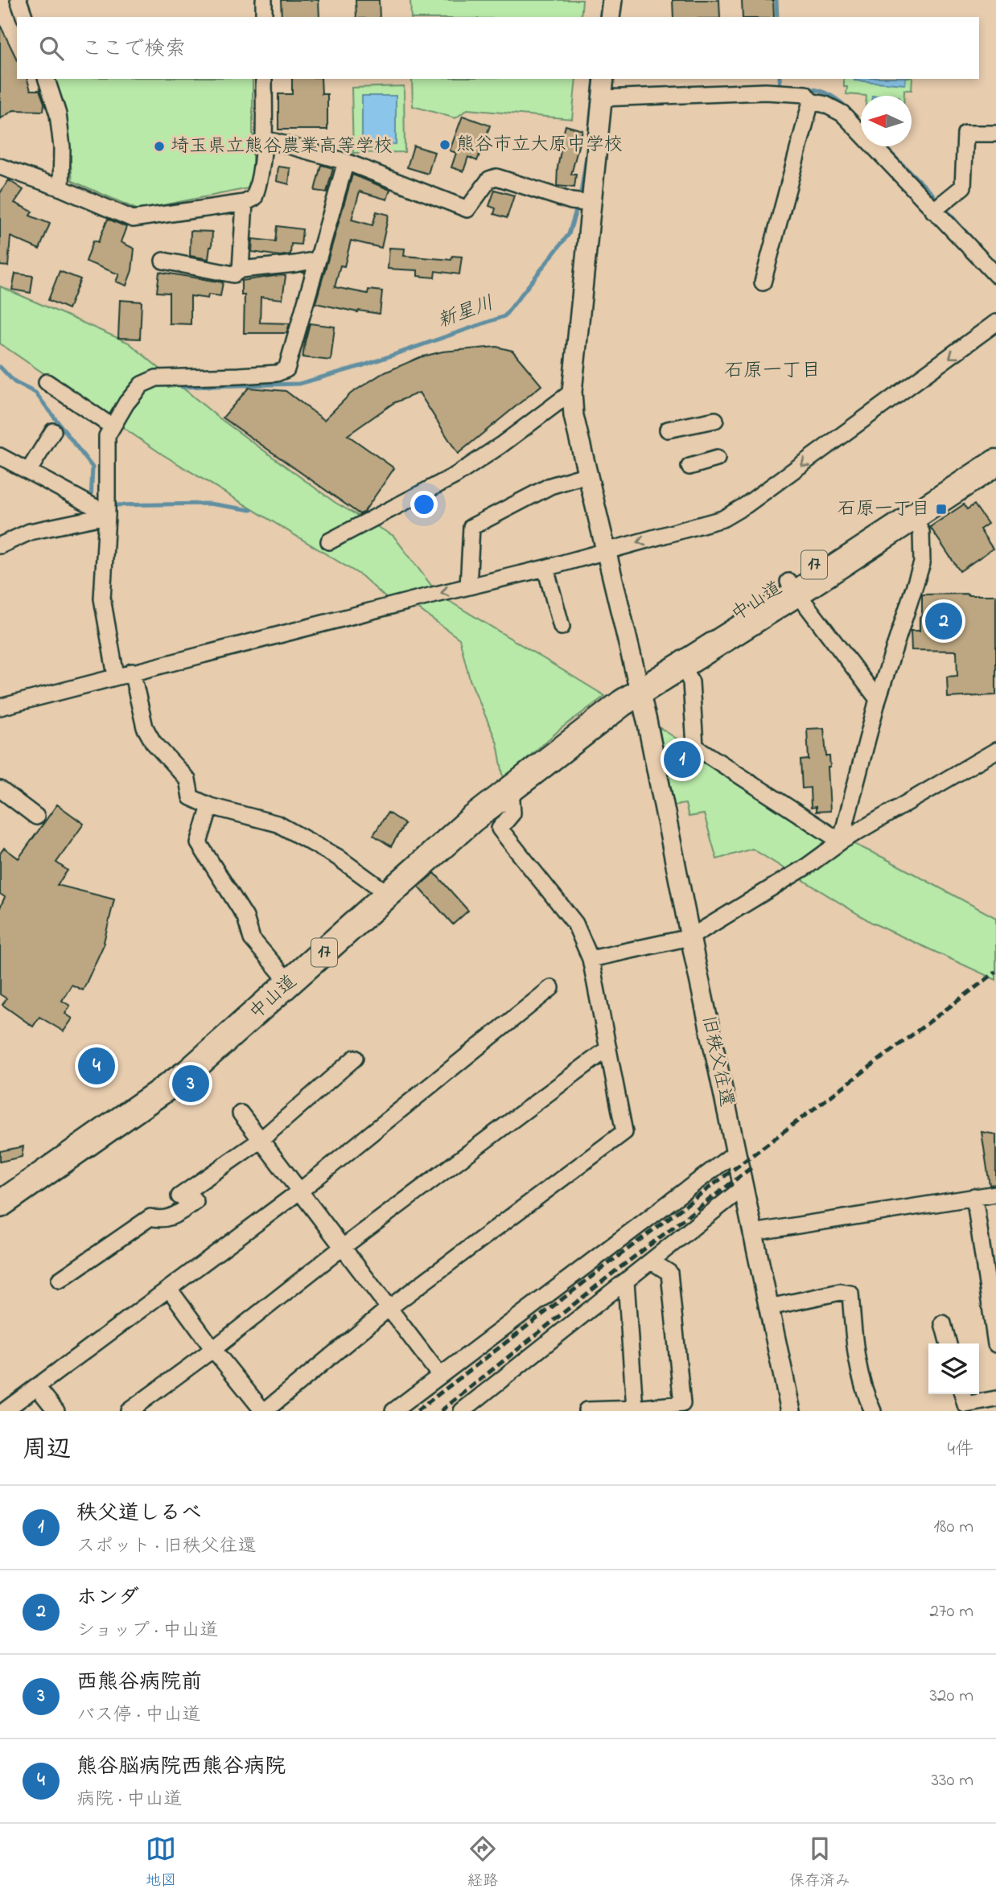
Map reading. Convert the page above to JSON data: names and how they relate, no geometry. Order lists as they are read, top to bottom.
{
  "streets": {
    "highway": ["17", "中山道"],
    "street": ["旧秩父往還"]
  },
  "crossings": [
    ["中山道", "旧秩父往還"]
  ],
  "districts": ["石原一丁目"],
  "water": ["新星川"],
  "places": {
    "other": ["熊谷市立大原中学校", "埼玉県立熊谷農業高等学校"],
    "transit": ["石原一丁目"]
  },
  "north": "left",
  "page": {
    "search": "ここで検索",
    "pins": [
      "2",
      "1",
      "4",
      "3"
    ],
    "heading": ["周辺", "4件"],
    "list": [
      {
        "mark": "1",
        "name": "秩父道しるべ",
        "note": "スポット · 旧秩父往還",
        "value": "180 m"
      },
      {
        "mark": "2",
        "name": "ホンダ",
        "note": "ショップ · 中山道",
        "value": "270 m"
      },
      {
        "mark": "3",
        "name": "西熊谷病院前",
        "note": "バス停 · 中山道",
        "value": "320 m"
      },
      {
        "mark": "4",
        "name": "熊谷脳病院西熊谷病院",
        "note": "病院 · 中山道",
        "value": "330 m"
      }
    ],
    "nav": ["地図", "経路", "保存済み"]
  }
}
